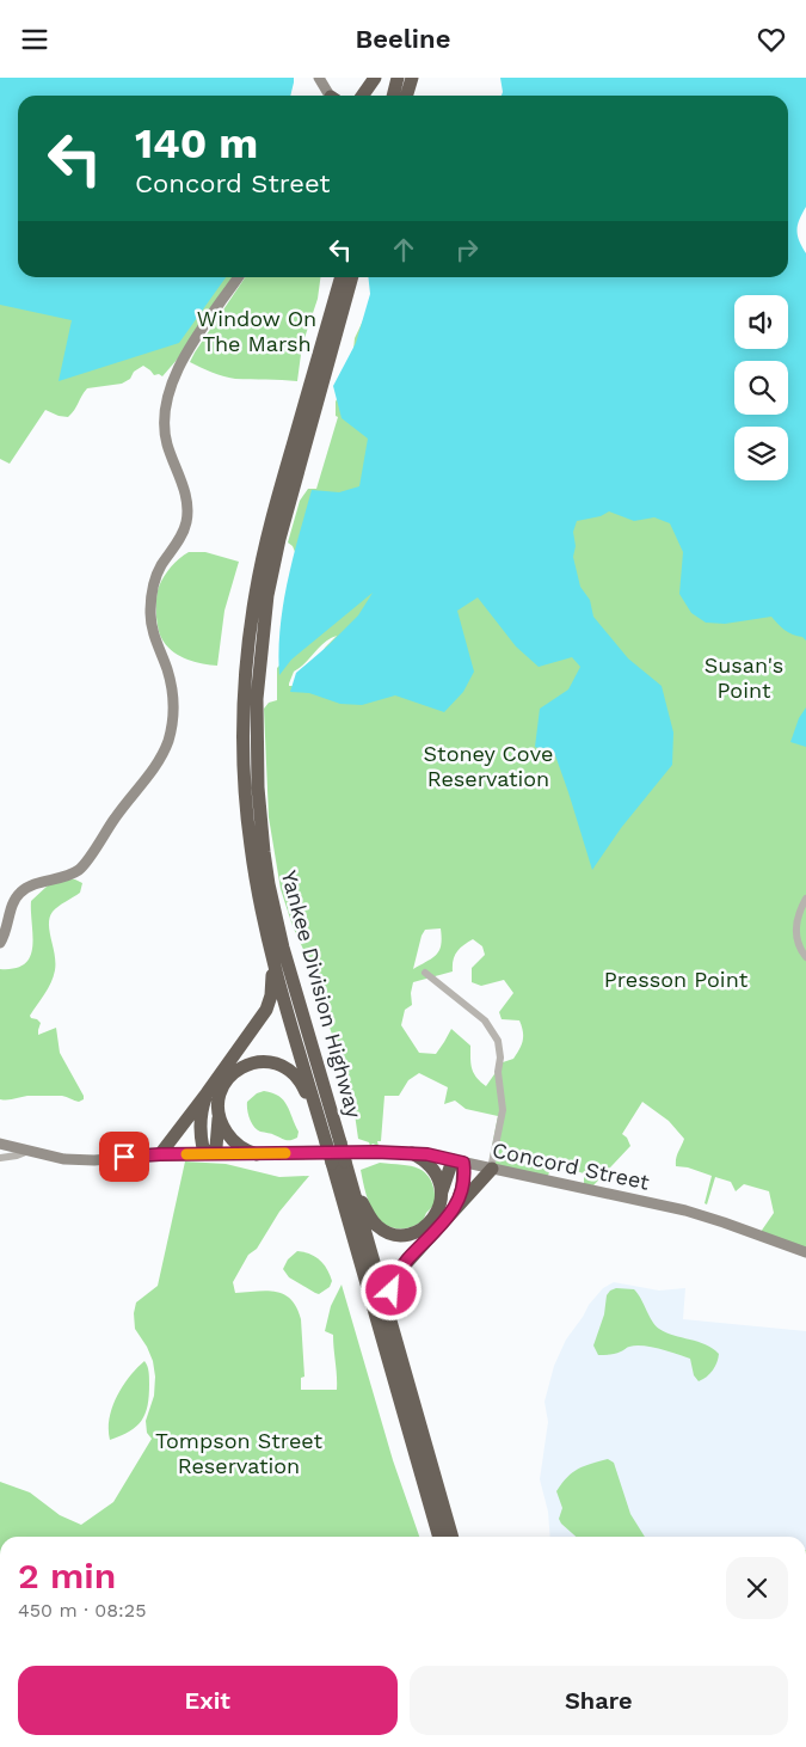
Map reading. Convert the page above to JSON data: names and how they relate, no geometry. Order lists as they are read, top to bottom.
{
  "streets": {
    "highway": ["Yankee Division Highway"],
    "street": ["Concord Street"]
  },
  "parks": [
    "Window On The Marsh",
    "Susan's Point",
    "Stoney Cove Reservation",
    "Presson Point",
    "Tompson Street Reservation"
  ],
  "page": {
    "header": "Beeline",
    "turn": ["140 m", "Concord Street"],
    "heading": ["2 min", "450 m · 08:25"],
    "buttons": ["Exit", "Share"]
  }
}
